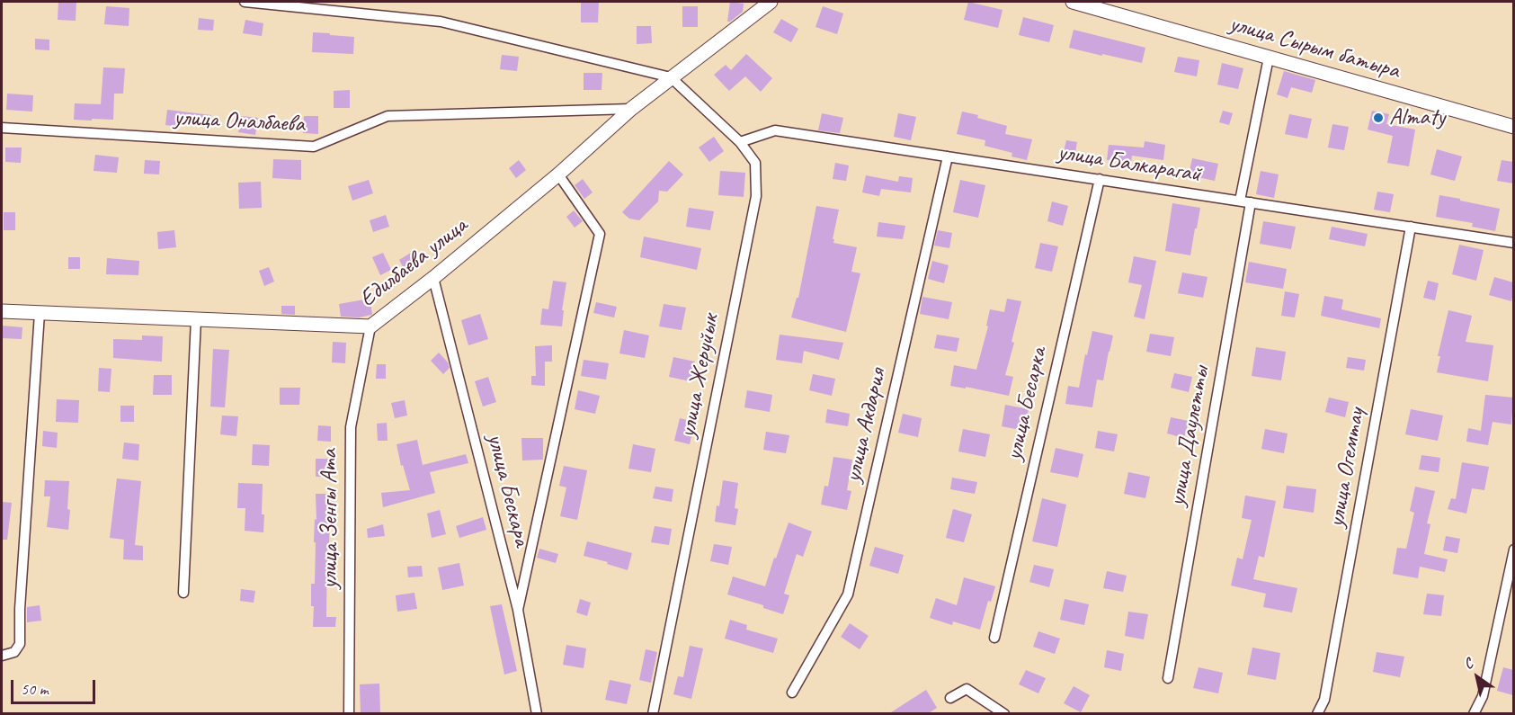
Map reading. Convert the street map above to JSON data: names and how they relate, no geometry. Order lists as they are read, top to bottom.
{
  "streets": {
    "street": [
      "улица Сырым батыра",
      "улица Оналбаева",
      "улица Балкарагай",
      "Едилбаева улица",
      "улица Жеруйык",
      "улица Бесарка",
      "улица Акдария",
      "улица Даулетты",
      "улица Огемтау",
      "улица Бескара",
      "улица Зенгы Ата"
    ]
  },
  "crossings": [
    ["улица Оналбаева", "Едилбаева улица"],
    ["улица Балкарагай", "улица Жеруйык"],
    ["улица Балкарагай", "улица Бесарка"],
    ["улица Балкарагай", "улица Акдария"],
    ["улица Балкарагай", "улица Даулетты"],
    ["улица Балкарагай", "улица Огемтау"],
    ["Едилбаева улица", "улица Жеруйык"],
    ["Едилбаева улица", "улица Бескара"],
    ["Едилбаева улица", "улица Зенгы Ата"]
  ],
  "places": ["Аlmaty"],
  "scale_bar": "50 m",
  "north": "top left"
}
